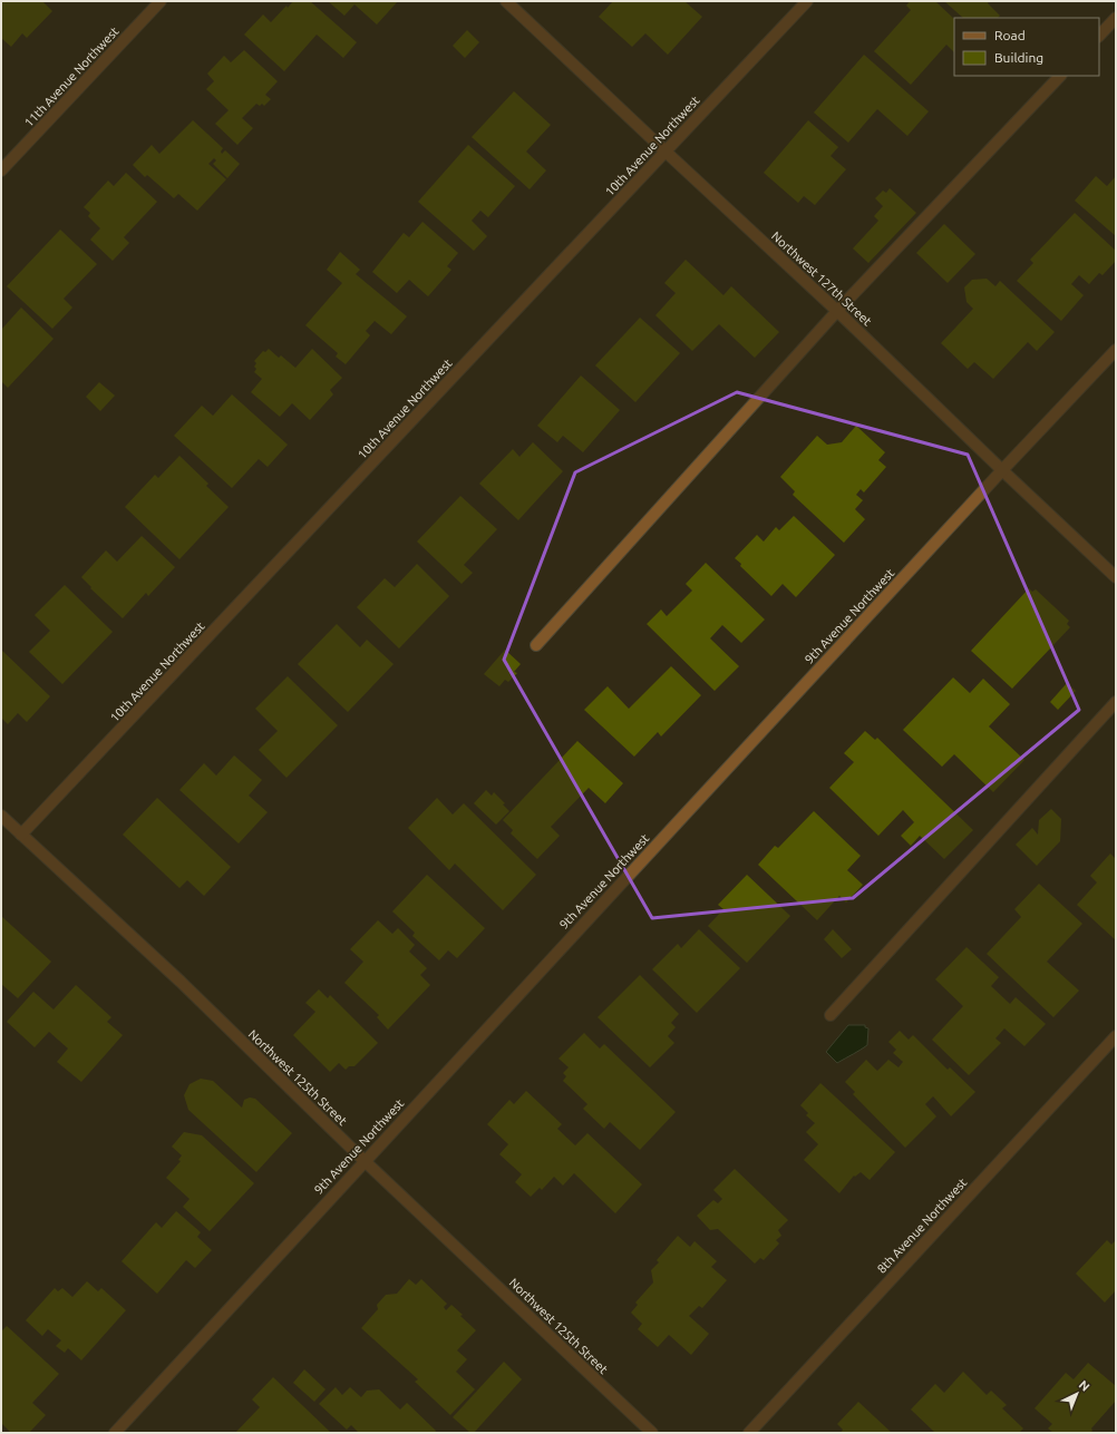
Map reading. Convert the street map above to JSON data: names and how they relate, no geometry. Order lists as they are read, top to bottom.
{
  "streets": {
    "street": [
      "11th Avenue Northwest",
      "10th Avenue Northwest",
      "Northwest 127th Street",
      "9th Avenue Northwest",
      "Northwest 125th Street",
      "8th Avenue Northwest"
    ]
  },
  "crossings": [
    ["10th Avenue Northwest", "Northwest 127th Street"],
    ["10th Avenue Northwest", "Northwest 125th Street"],
    ["Northwest 127th Street", "9th Avenue Northwest"],
    ["9th Avenue Northwest", "Northwest 125th Street"]
  ],
  "legend": ["Road", "Building"],
  "north": "top right"
}
